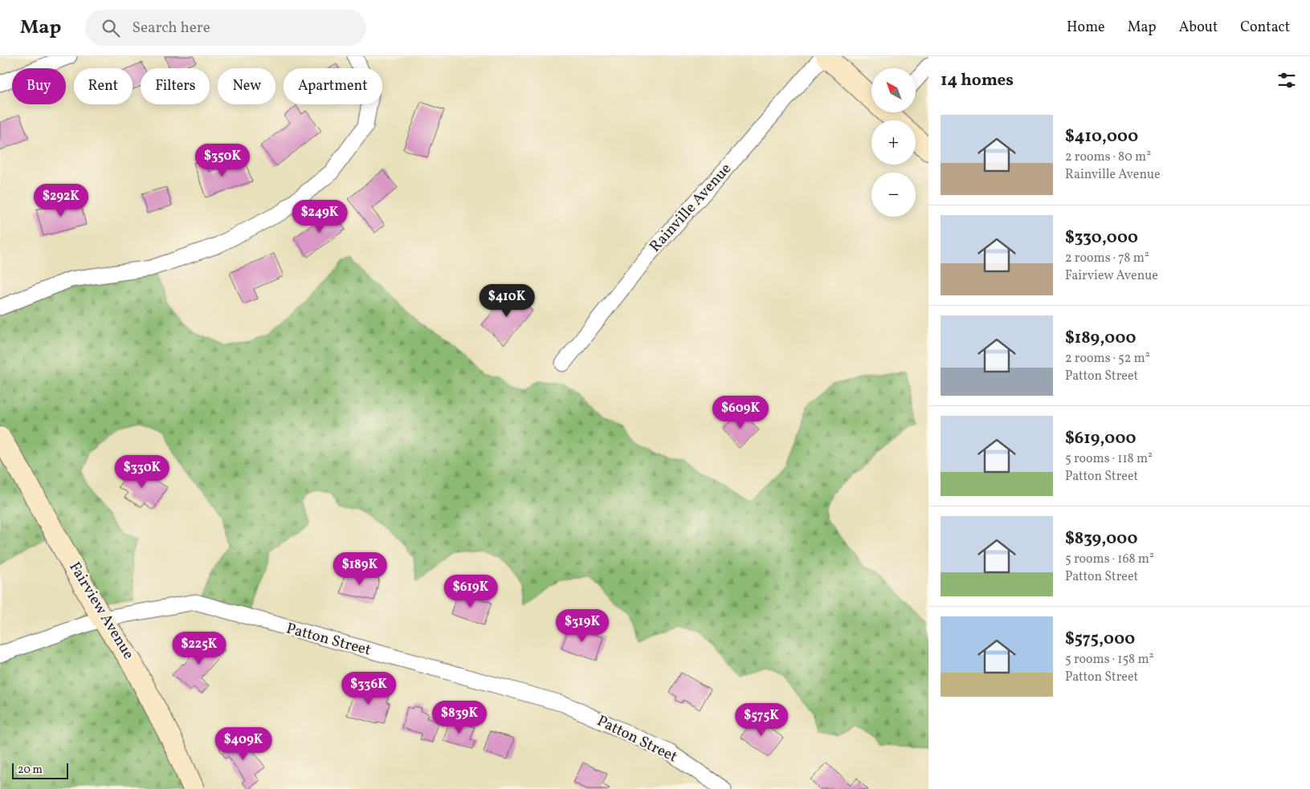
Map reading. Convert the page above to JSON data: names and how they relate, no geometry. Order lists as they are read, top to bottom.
{
  "streets": {
    "main road": ["Fairview Avenue"],
    "street": ["Rainville Avenue", "Patton Street"]
  },
  "crossings": [
    ["Fairview Avenue", "Patton Street"]
  ],
  "scale_bar": "20 m",
  "north": "top left",
  "page": {
    "header": "Map",
    "search": "Search here",
    "nav": [
      "Home",
      "Map",
      "About",
      "Contact"
    ],
    "heading": "14 homes",
    "map_buttons": ["+", "−"],
    "chip": [
      "Buy",
      "Rent",
      "Filters",
      "New",
      "Apartment"
    ],
    "list": [
      {
        "name": "$410,000",
        "note": "2 rooms · 80 m² · Rainville Avenue"
      },
      {
        "name": "$330,000",
        "note": "2 rooms · 78 m² · Fairview Avenue"
      },
      {
        "name": "$189,000",
        "note": "2 rooms · 52 m² · Patton Street"
      },
      {
        "name": "$619,000",
        "note": "5 rooms · 118 m² · Patton Street"
      },
      {
        "name": "$839,000",
        "note": "5 rooms · 168 m² · Patton Street"
      },
      {
        "name": "$575,000",
        "note": "5 rooms · 158 m² · Patton Street"
      }
    ],
    "price": [
      "$350K",
      "$292K",
      "$249K",
      "$410K",
      "$609K",
      "$330K",
      "$189K",
      "$619K",
      "$319K",
      "$225K",
      "$336K",
      "$839K",
      "$575K",
      "$409K"
    ],
    "scale": "20 m"
  }
}
